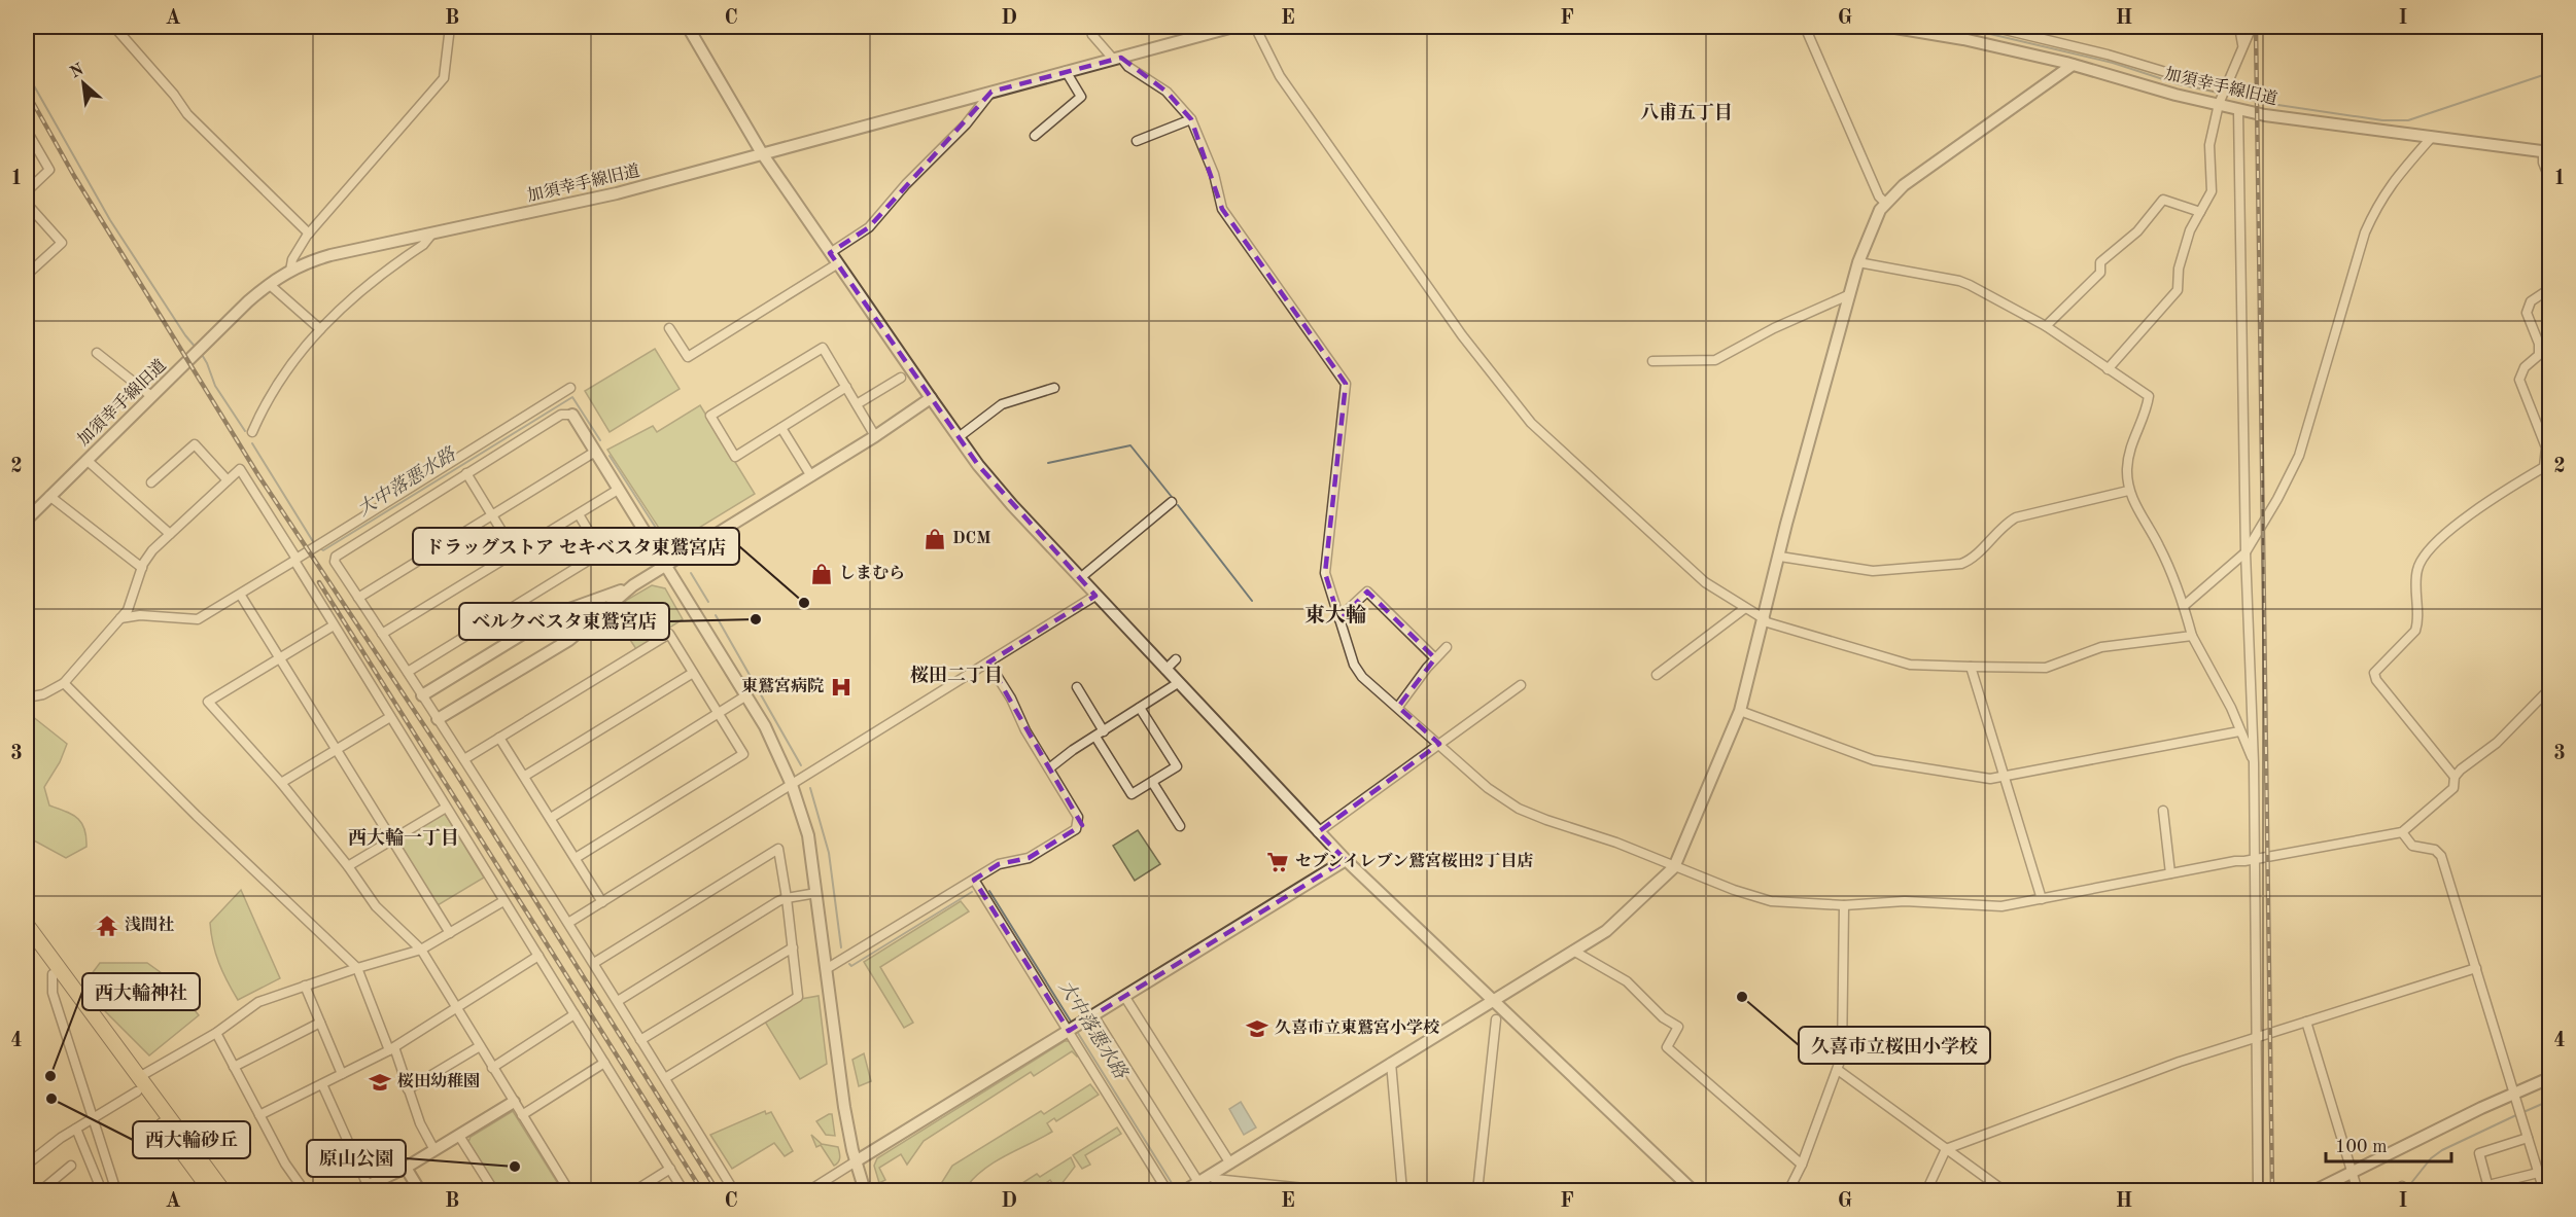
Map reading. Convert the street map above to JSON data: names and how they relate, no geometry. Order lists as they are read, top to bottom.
{
  "streets": {
    "street": ["加須幸手線旧道"]
  },
  "districts": [
    "八甫五丁目",
    "東大輪",
    "桜田二丁目",
    "西大輪一丁目"
  ],
  "water": ["大中落悪水路"],
  "places": {
    "shop": ["DCM", "しまむら"],
    "other": [
      "ドラッグストア セキベスタ東鷲宮店",
      "ベルクベスタ東鷲宮店",
      "久喜市立桜田小学校",
      "西大輪神社",
      "西大輪砂丘",
      "原山公園"
    ],
    "hospital": ["東鷲宮病院"],
    "supermarket": ["セブンイレブン鷲宮桜田2丁目店"],
    "temple": ["浅間社"],
    "school or university": ["久喜市立東鷲宮小学校", "桜田幼稚園"]
  },
  "scale_bar": "100 m",
  "north": "top left",
  "grid": {
    "columns": [
      "A",
      "B",
      "C",
      "D",
      "E",
      "F",
      "G",
      "H",
      "I"
    ],
    "rows": [
      "1",
      "2",
      "3",
      "4"
    ]
  }
}
